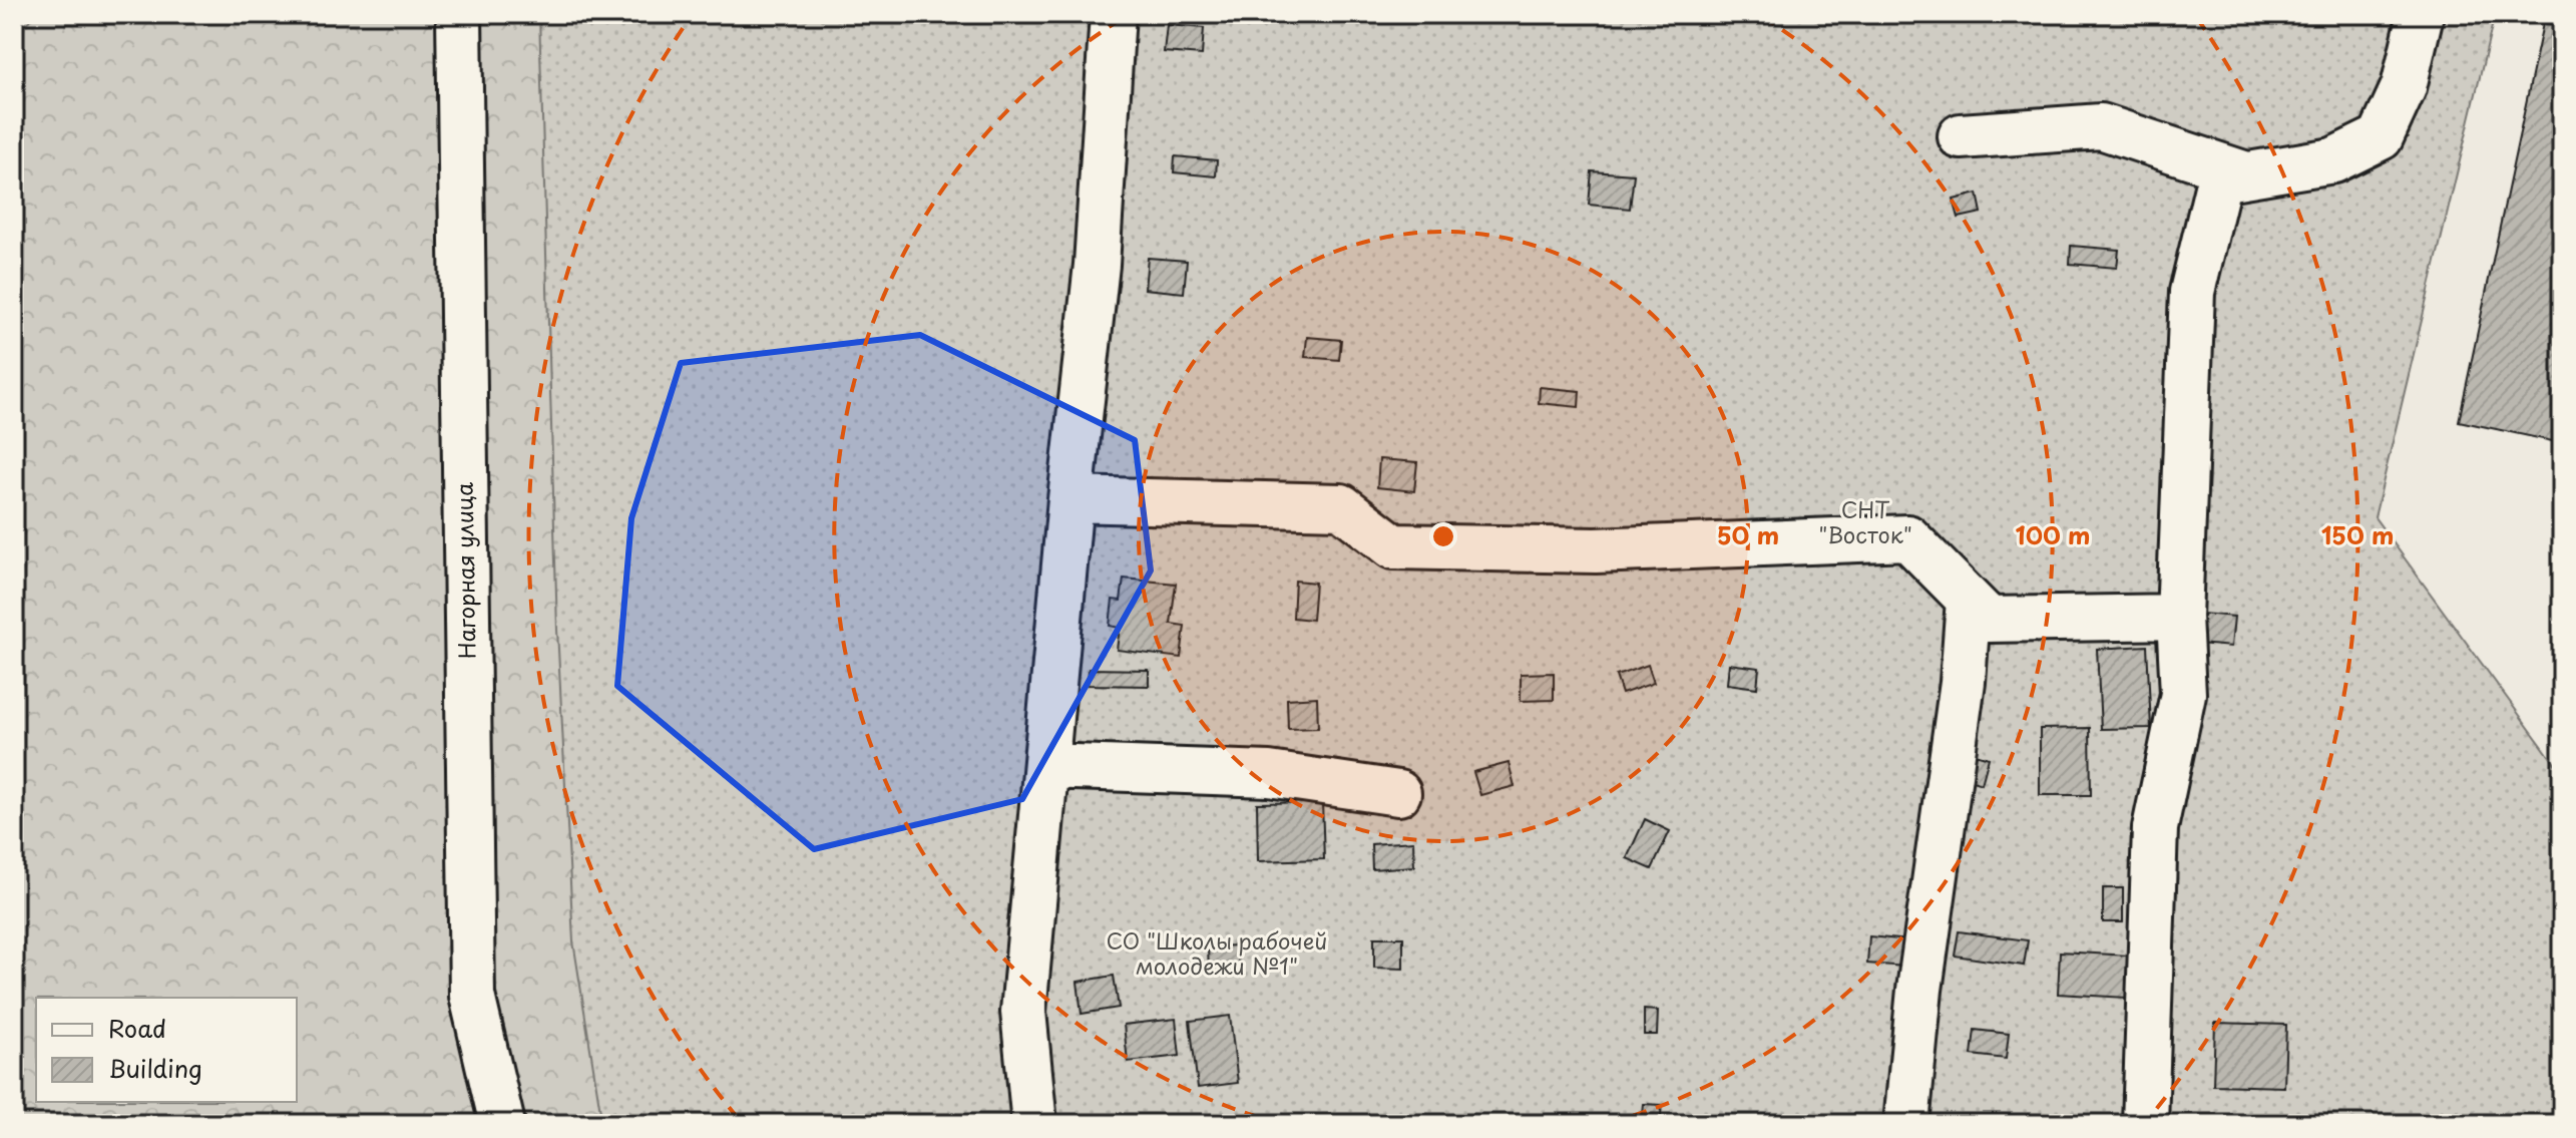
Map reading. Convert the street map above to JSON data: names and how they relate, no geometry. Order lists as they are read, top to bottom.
{
  "streets": {
    "street": ["Нагорная улица"]
  },
  "parks": ["СНТ \"Восток\"", "СО \"Школы рабочей молодежи №1\""],
  "legend": ["Road", "Building"],
  "rings": ["50 m", "100 m", "150 m"]
}
